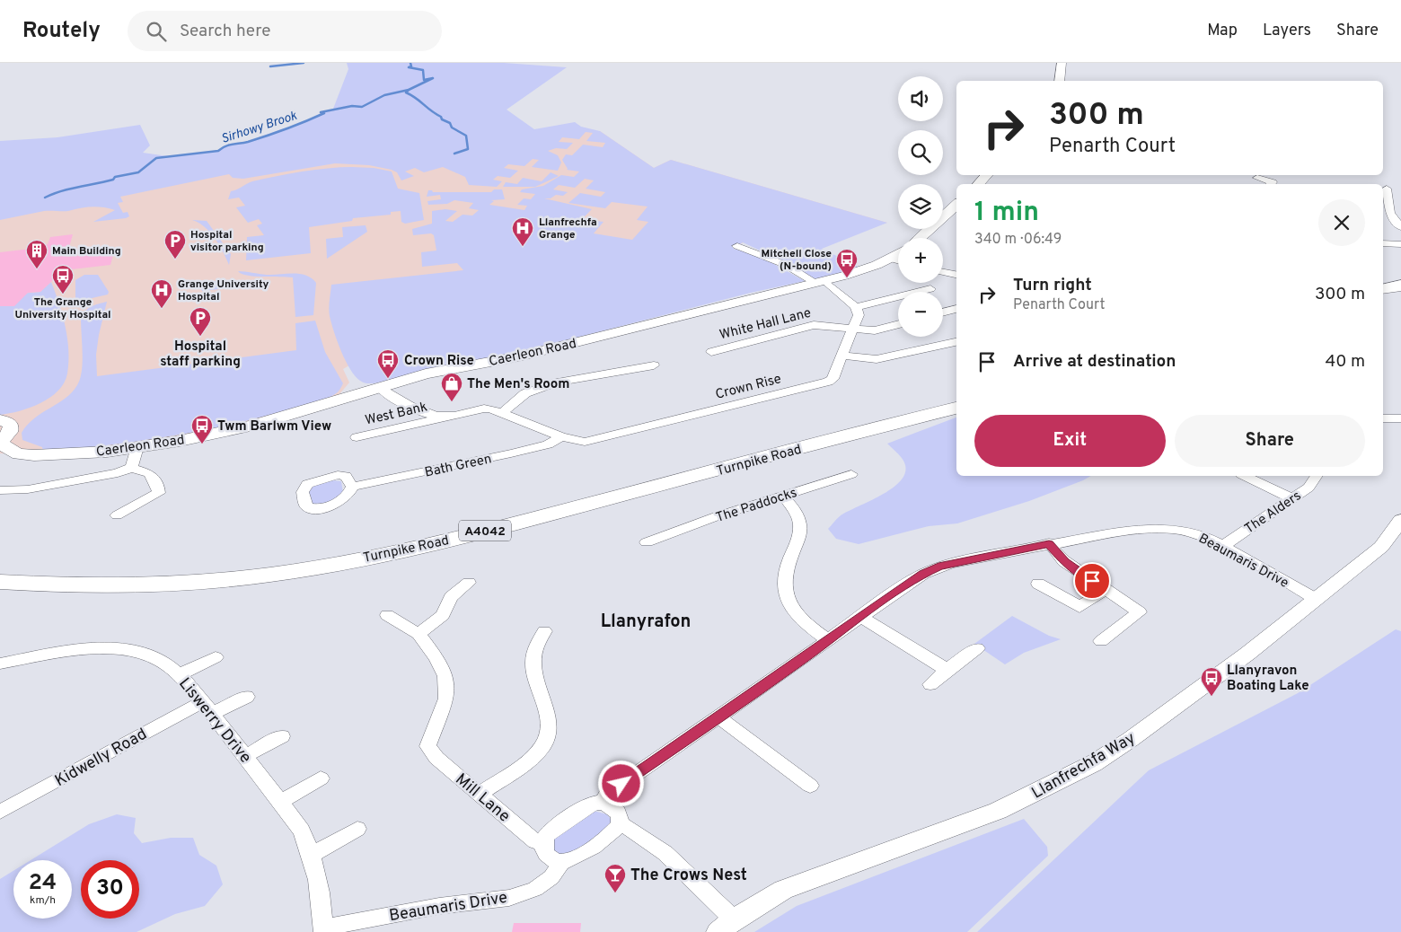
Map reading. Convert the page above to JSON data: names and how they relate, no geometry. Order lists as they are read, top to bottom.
{
  "streets": {
    "highway": ["Turnpike Road", "A4042"],
    "main road": ["Caerleon Road"],
    "street": [
      "White Hall Lane",
      "Crown Rise",
      "West Bank",
      "Bath Green",
      "The Paddocks",
      "The Alders",
      "Beaumaris Drive",
      "Liswerry Drive",
      "Kidwelly Road",
      "Llanfrechfa Way",
      "Mill Lane"
    ]
  },
  "crossings": [
    ["White Hall Lane", "Crown Rise"],
    ["Caerleon Road", "Crown Rise"],
    ["Crown Rise", "West Bank"],
    ["Crown Rise", "Bath Green"],
    ["The Alders", "Beaumaris Drive"],
    ["Beaumaris Drive", "Liswerry Drive"],
    ["Beaumaris Drive", "Llanfrechfa Way"],
    ["Liswerry Drive", "Kidwelly Road"]
  ],
  "districts": ["Llanyrafon"],
  "water": ["Sirhowy Brook"],
  "places": {
    "hospital": ["Llanfrechfa Grange", "Grange University Hospital"],
    "parking": ["Hospital visitor parking", "Hospital staff parking"],
    "building": ["Main Building"],
    "bus stop": [
      "Mitchell Close (N-bound)",
      "The Grange University Hospital",
      "Crown Rise",
      "Twm Barlwm View",
      "Llanyravon Boating Lake"
    ],
    "shop": ["The Men's Room"],
    "bar": ["The Crows Nest"]
  },
  "page": {
    "header": "Routely",
    "search": "Search here",
    "nav": ["Map", "Layers", "Share"],
    "map_buttons": ["+", "−"],
    "turn": ["300 m", "Penarth Court"],
    "heading": ["1 min", "340 m · 06:49"],
    "list": [
      {
        "name": "Turn right",
        "note": "Penarth Court",
        "value": "300 m"
      },
      {
        "name": "Arrive at destination",
        "value": "40 m"
      }
    ],
    "buttons": ["Exit", "Share"],
    "speed": "24 km/h",
    "limit": "30"
  }
}
